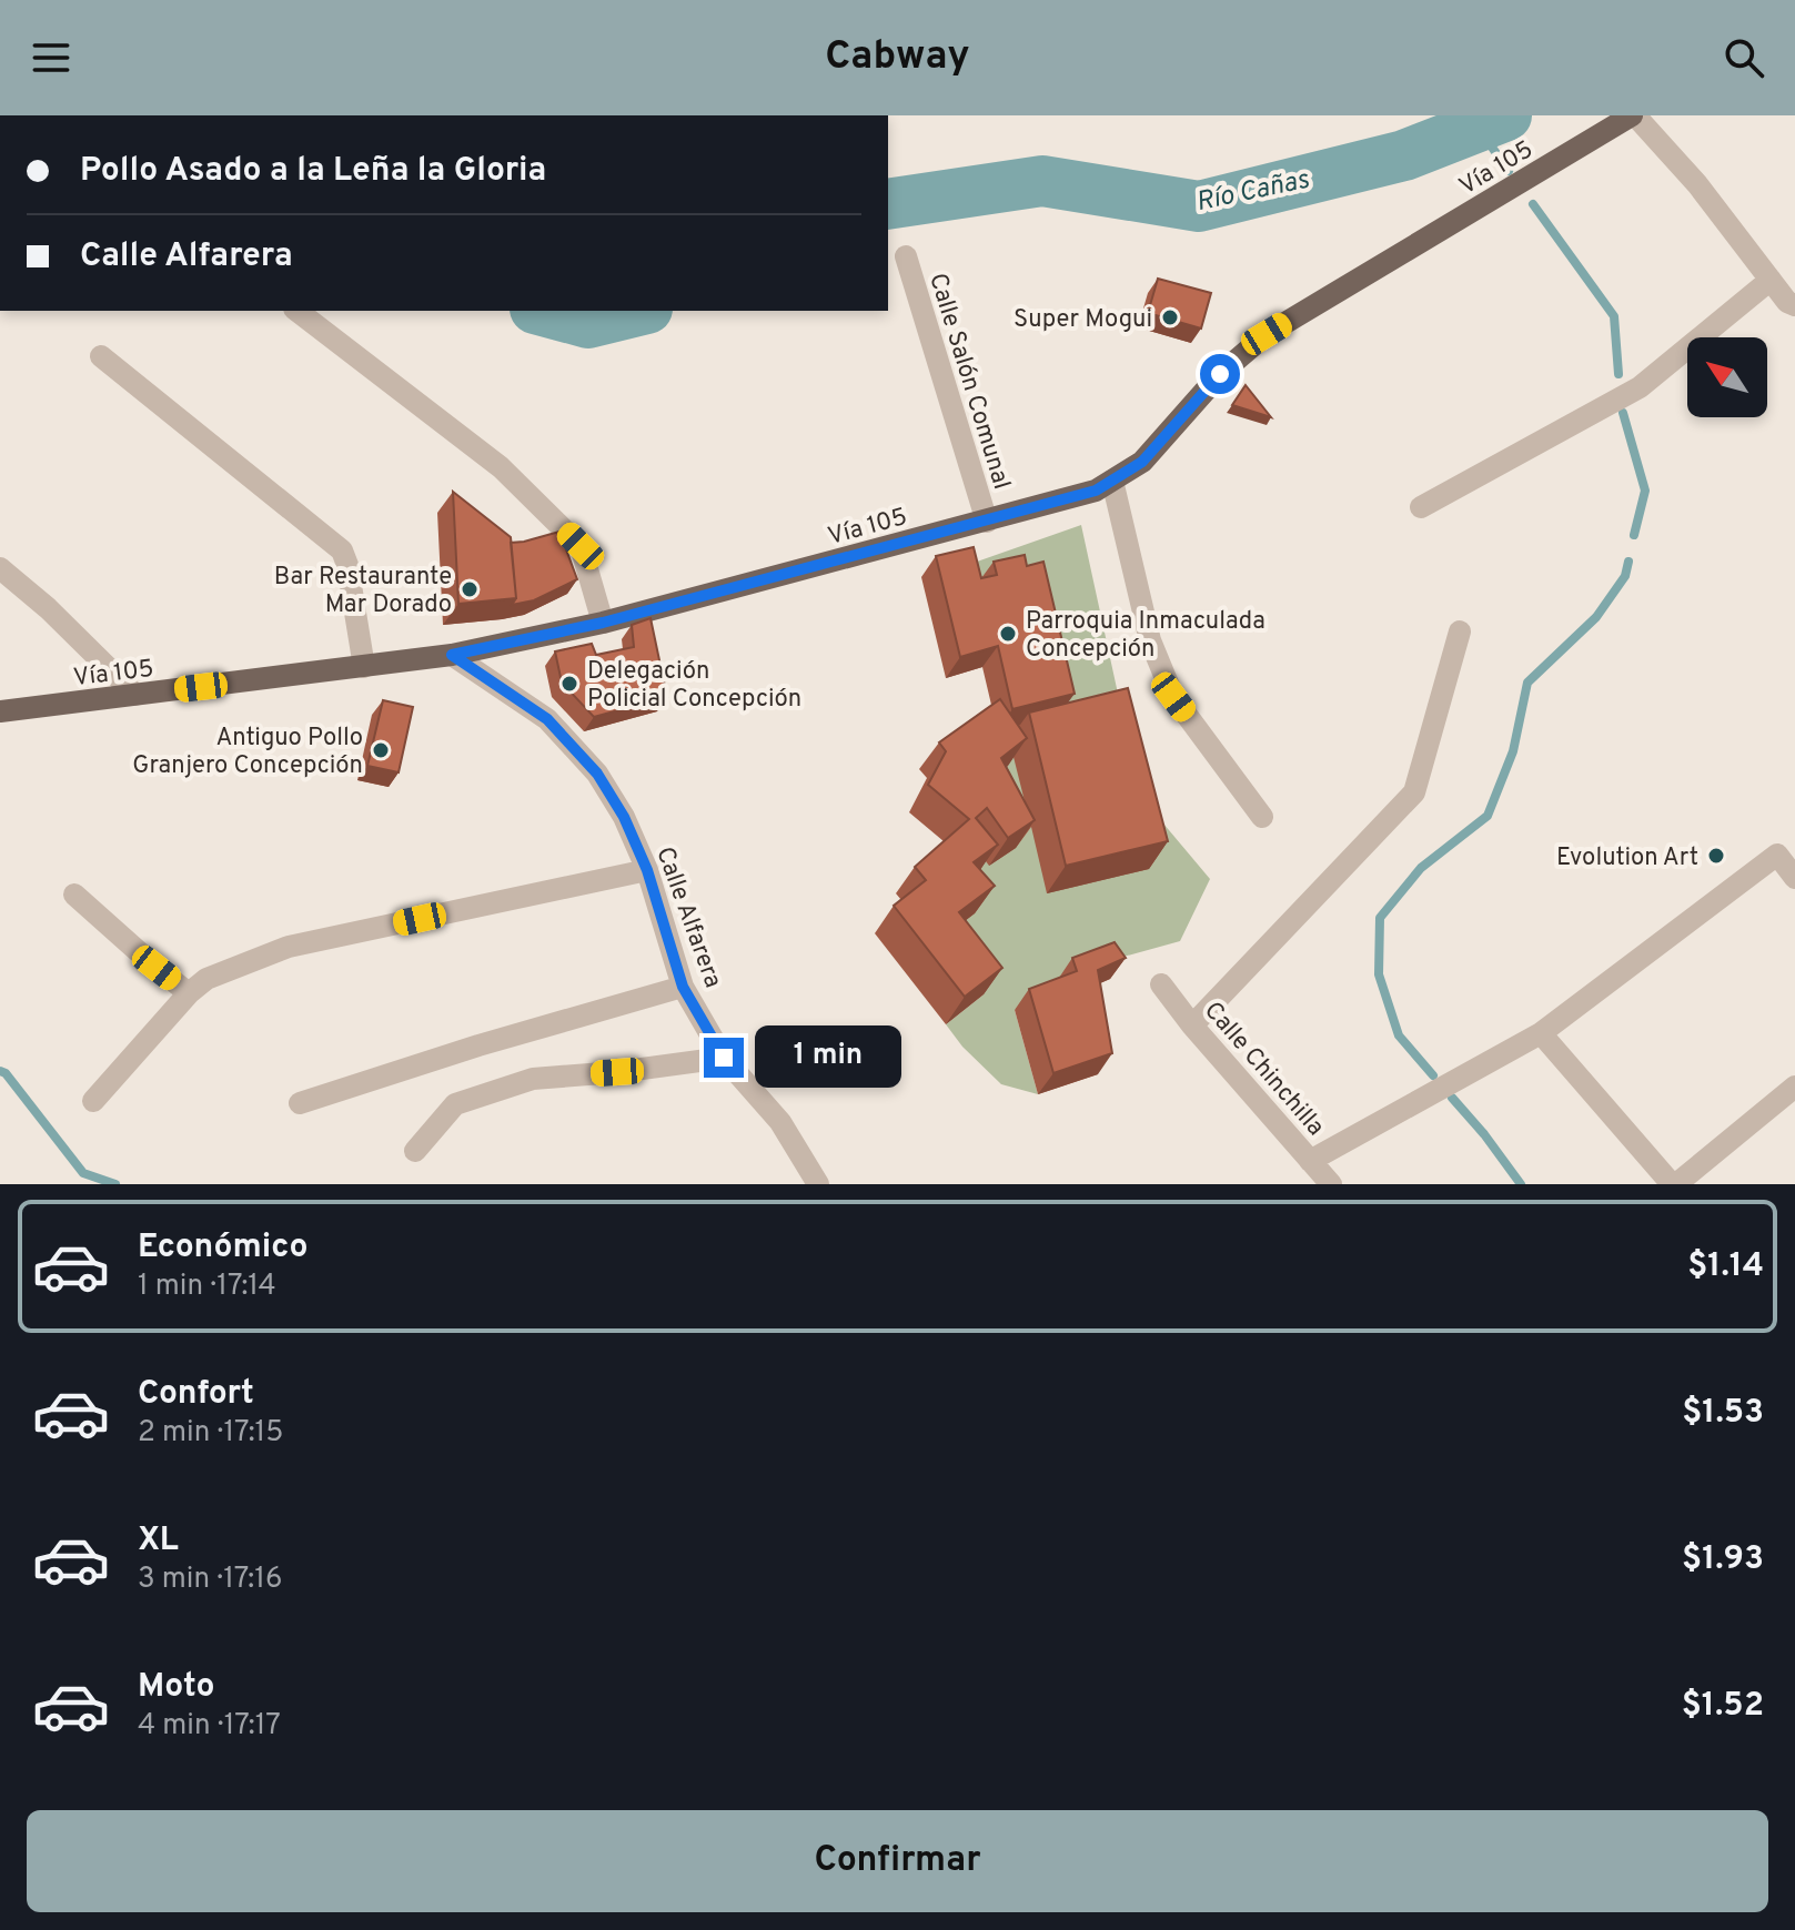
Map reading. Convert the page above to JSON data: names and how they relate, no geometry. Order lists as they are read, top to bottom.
{
  "streets": {
    "main road": ["Vía 105"],
    "street": ["Calle Salón Comunal", "Calle Alfarera", "Calle Chinchilla"]
  },
  "crossings": [
    ["Vía 105", "Calle Salón Comunal"],
    ["Vía 105", "Calle Alfarera"]
  ],
  "water": ["Río Cañas"],
  "places": [
    "Super Mogui",
    "Bar Restaurante Mar Dorado",
    "Parroquia Inmaculada Concepción",
    "Delegación Policial Concepción",
    "Antiguo Pollo Granjero Concepción",
    "Evolution Art"
  ],
  "north": "top left",
  "page": {
    "header": "Cabway",
    "banner": ["Pollo Asado a la Leña la Gloria", "Calle Alfarera"],
    "bubble": "1 min",
    "list": [
      {
        "name": "Económico",
        "note": "1 min · 17:14",
        "value": "$1.14"
      },
      {
        "name": "Confort",
        "note": "2 min · 17:15",
        "value": "$1.53"
      },
      {
        "name": "XL",
        "note": "3 min · 17:16",
        "value": "$1.93"
      },
      {
        "name": "Moto",
        "note": "4 min · 17:17",
        "value": "$1.52"
      }
    ],
    "buttons": "Confirmar"
  }
}
